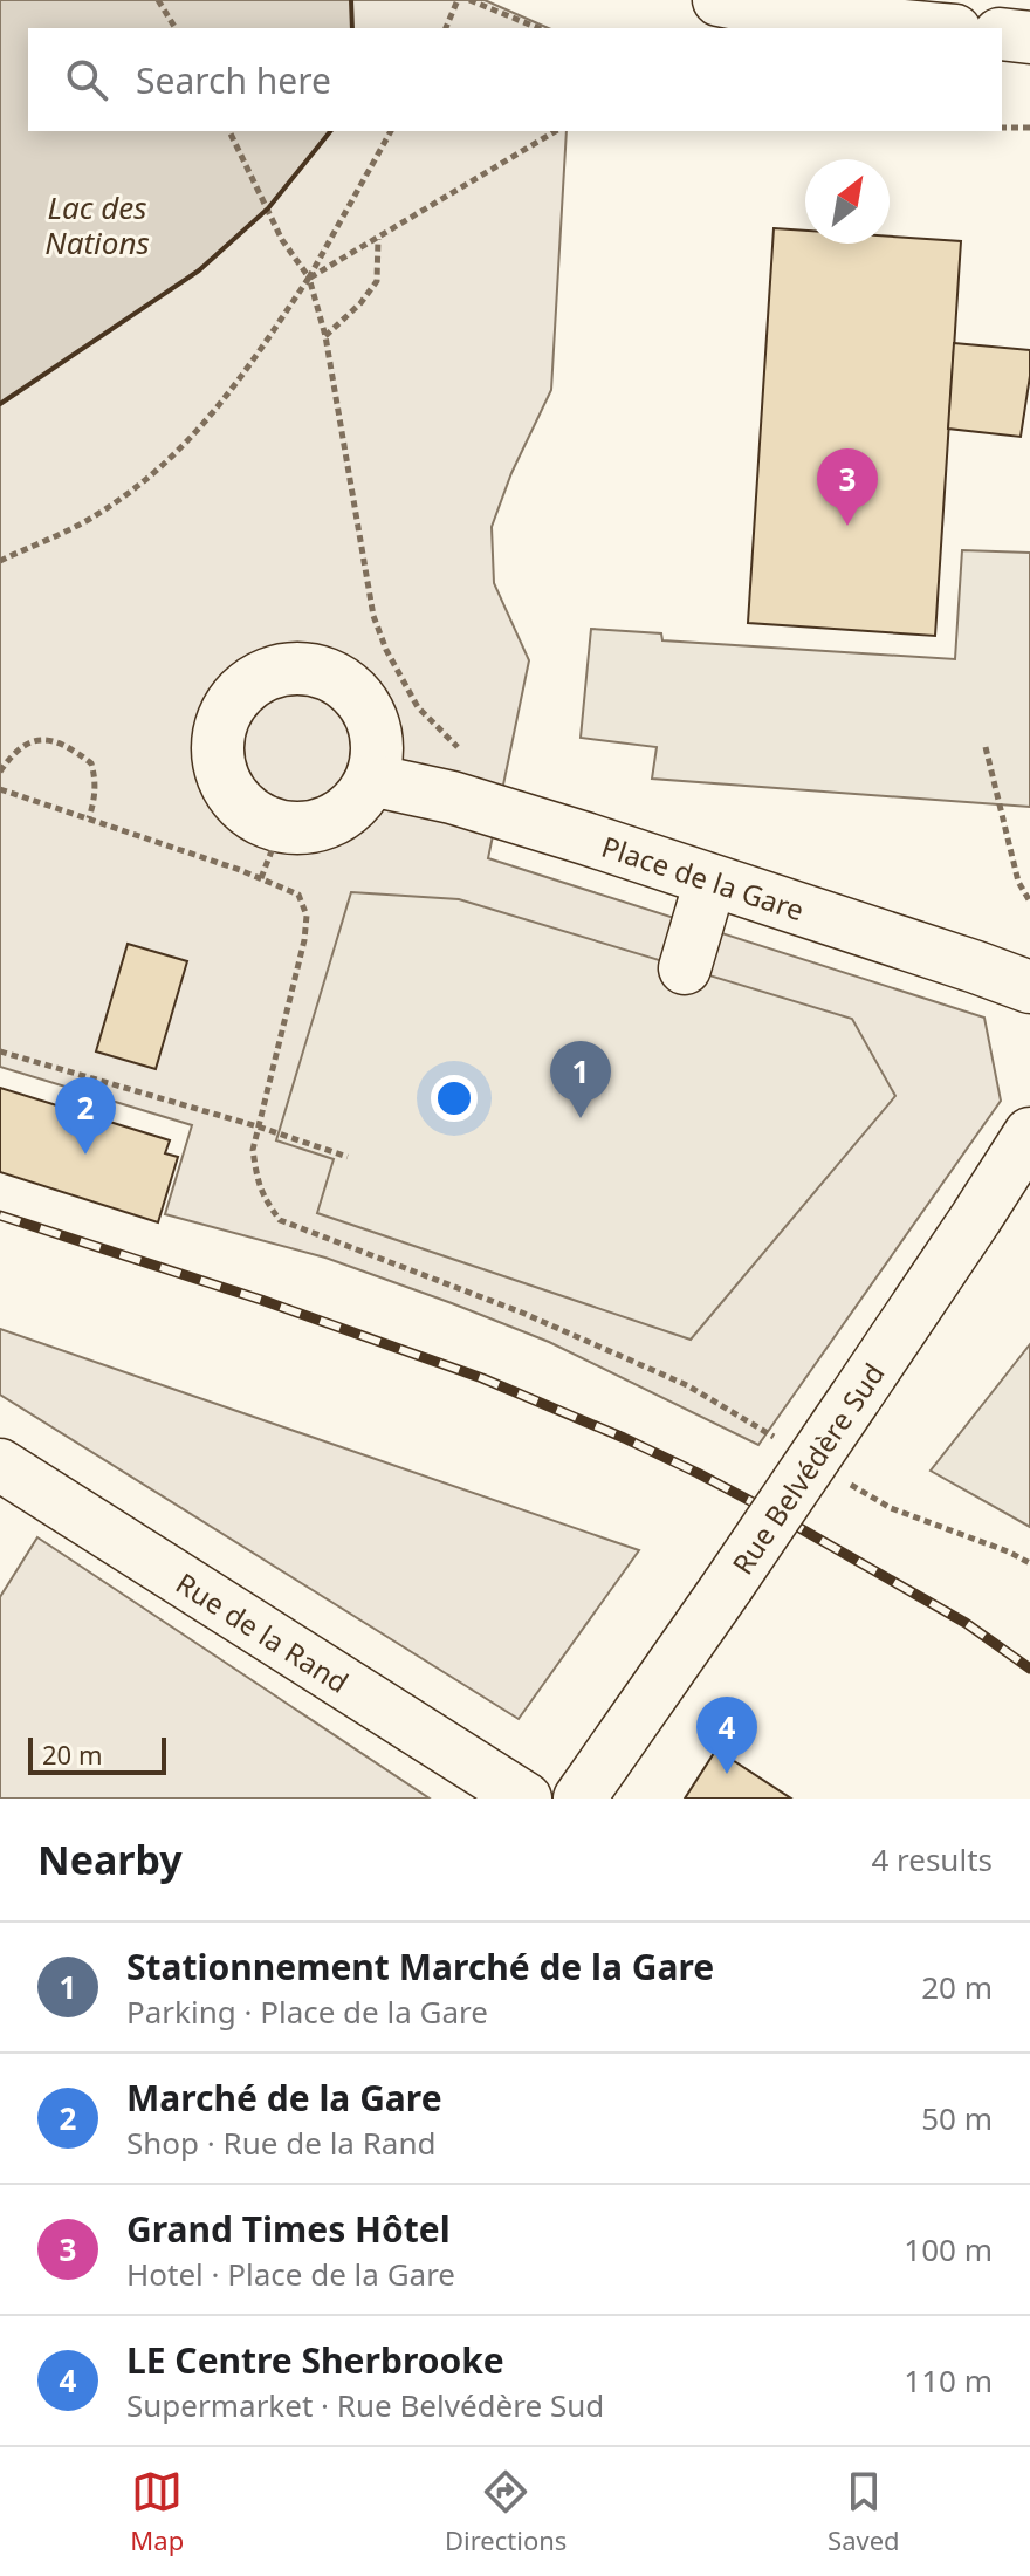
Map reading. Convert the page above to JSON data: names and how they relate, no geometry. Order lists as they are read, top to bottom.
{
  "streets": {
    "street": ["Place de la Gare", "Rue Belvédère Sud", "Rue de la Rand"]
  },
  "water": ["Lac des Nations"],
  "scale_bar": "20 m",
  "north": "top right",
  "page": {
    "search": "Search here",
    "pins": [
      "3",
      "1",
      "2",
      "4"
    ],
    "scale": "20 m",
    "heading": ["Nearby", "4 results"],
    "list": [
      {
        "mark": "1",
        "name": "Stationnement Marché de la Gare",
        "note": "Parking · Place de la Gare",
        "value": "20 m"
      },
      {
        "mark": "2",
        "name": "Marché de la Gare",
        "note": "Shop · Rue de la Rand",
        "value": "50 m"
      },
      {
        "mark": "3",
        "name": "Grand Times Hôtel",
        "note": "Hotel · Place de la Gare",
        "value": "100 m"
      },
      {
        "mark": "4",
        "name": "LE Centre Sherbrooke",
        "note": "Supermarket · Rue Belvédère Sud",
        "value": "110 m"
      }
    ],
    "nav": ["Map", "Directions", "Saved"]
  }
}
